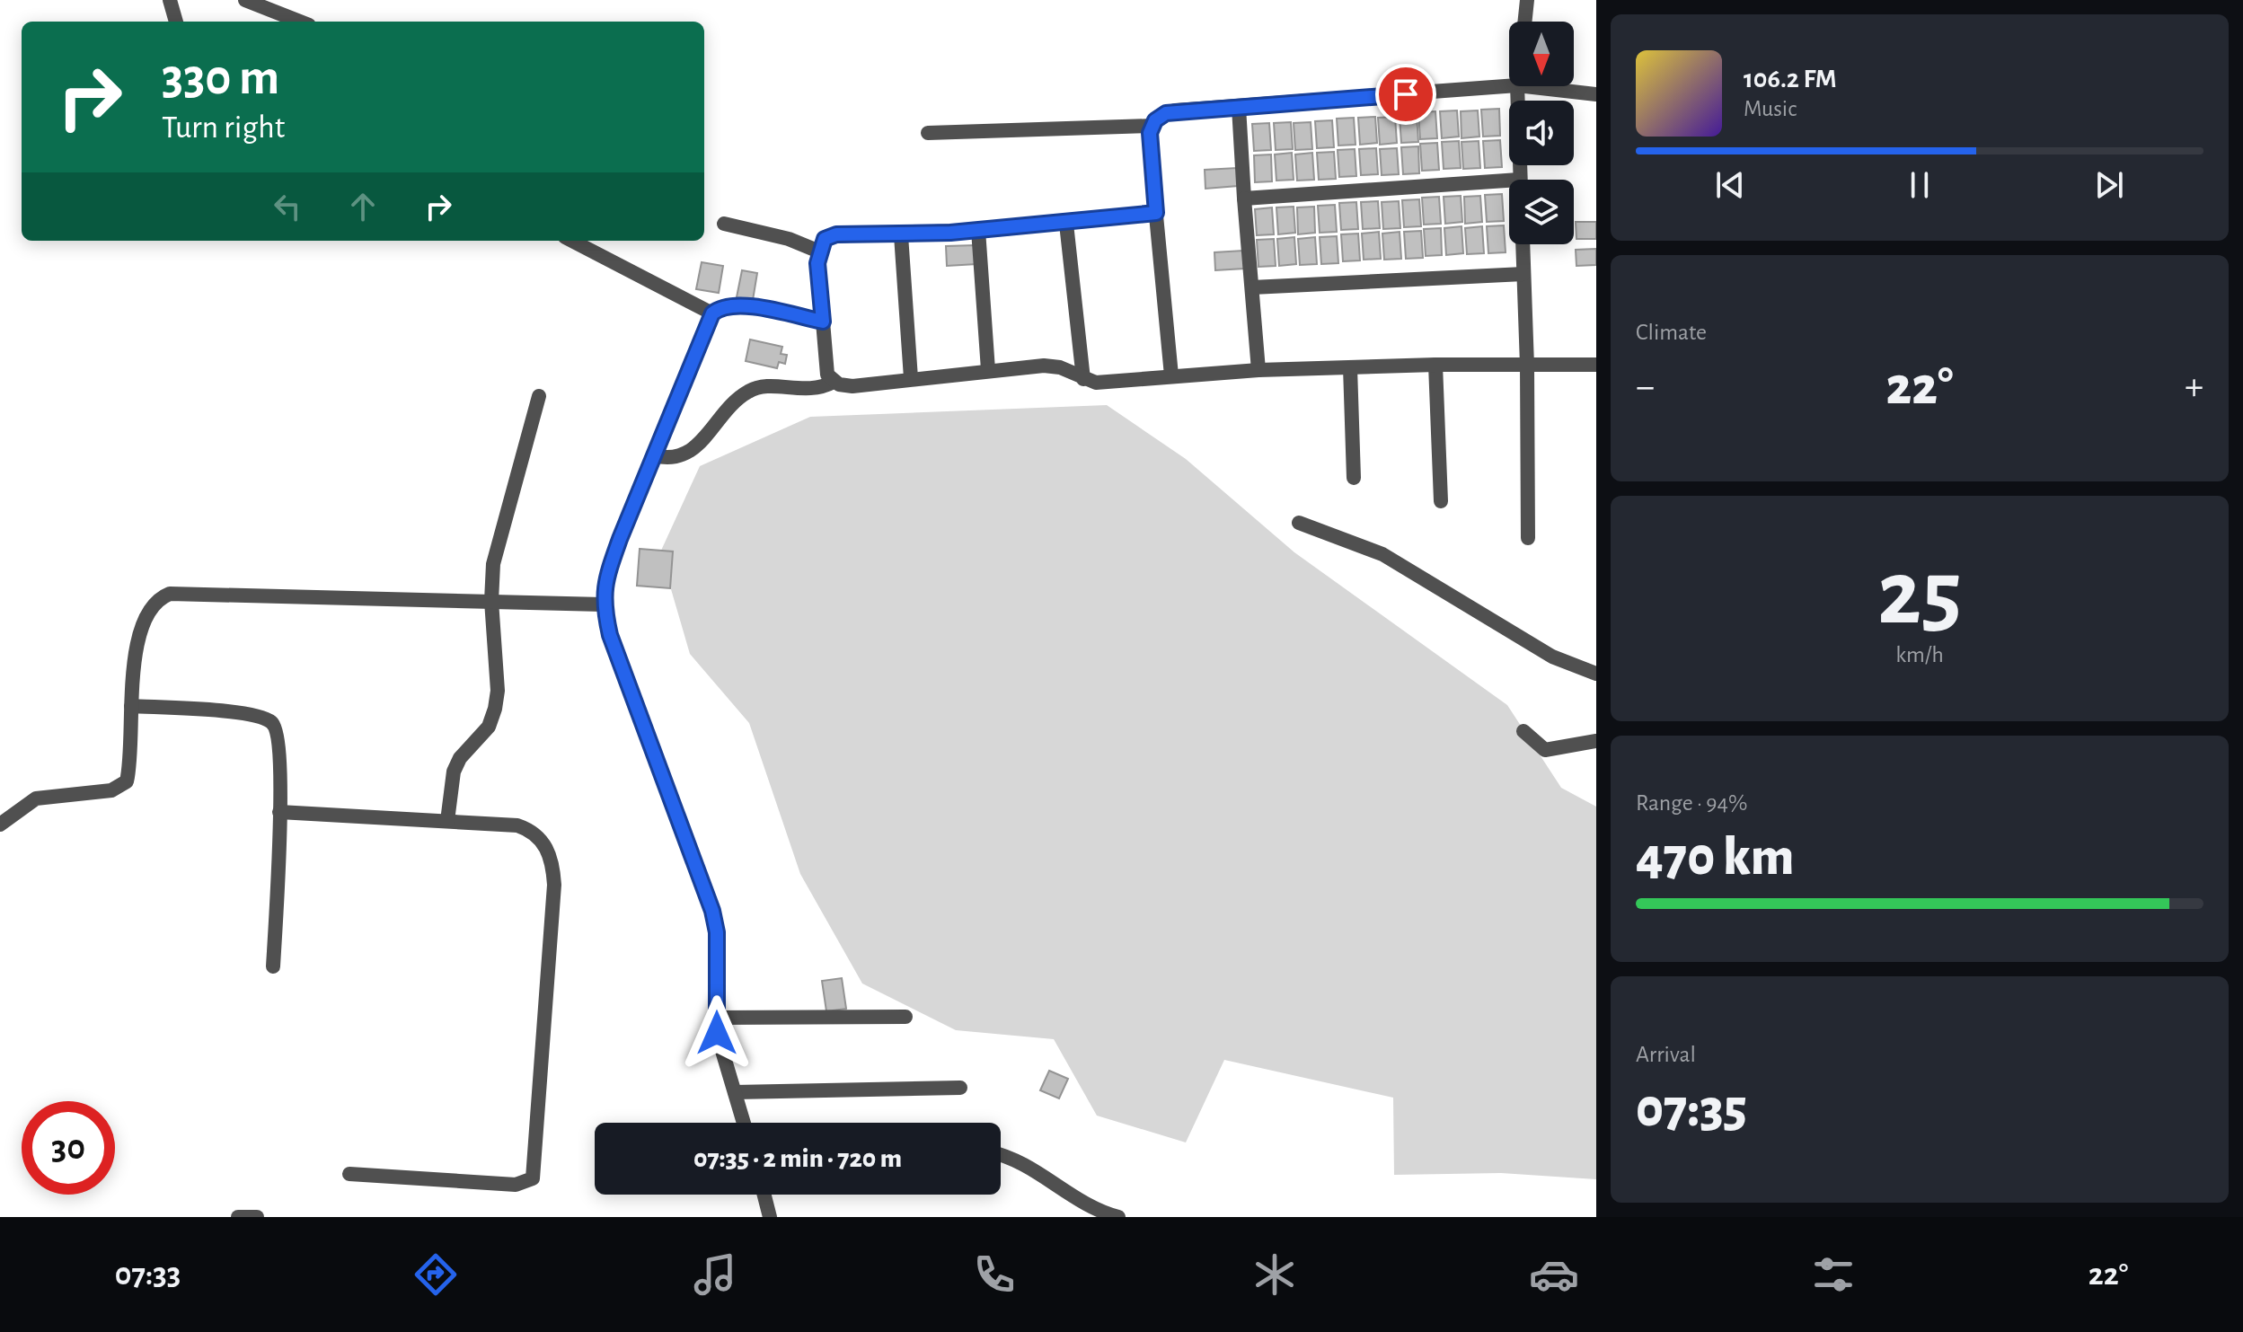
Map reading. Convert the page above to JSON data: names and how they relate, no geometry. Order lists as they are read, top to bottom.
{
  "north": "bottom",
  "page": {
    "turn": ["330 m", "Turn right"],
    "song": ["106.2 FM", "Music"],
    "tile": [
      "Climate",
      ["25", "km/h"],
      ["Range · 94%", "470 km"],
      ["Arrival", "07:35"]
    ],
    "heat": ["−", "22°", "+"],
    "limit": "30",
    "trip": "07:35 · 2 min · 720 m",
    "tabs": ["07:33", "22°"]
  }
}
